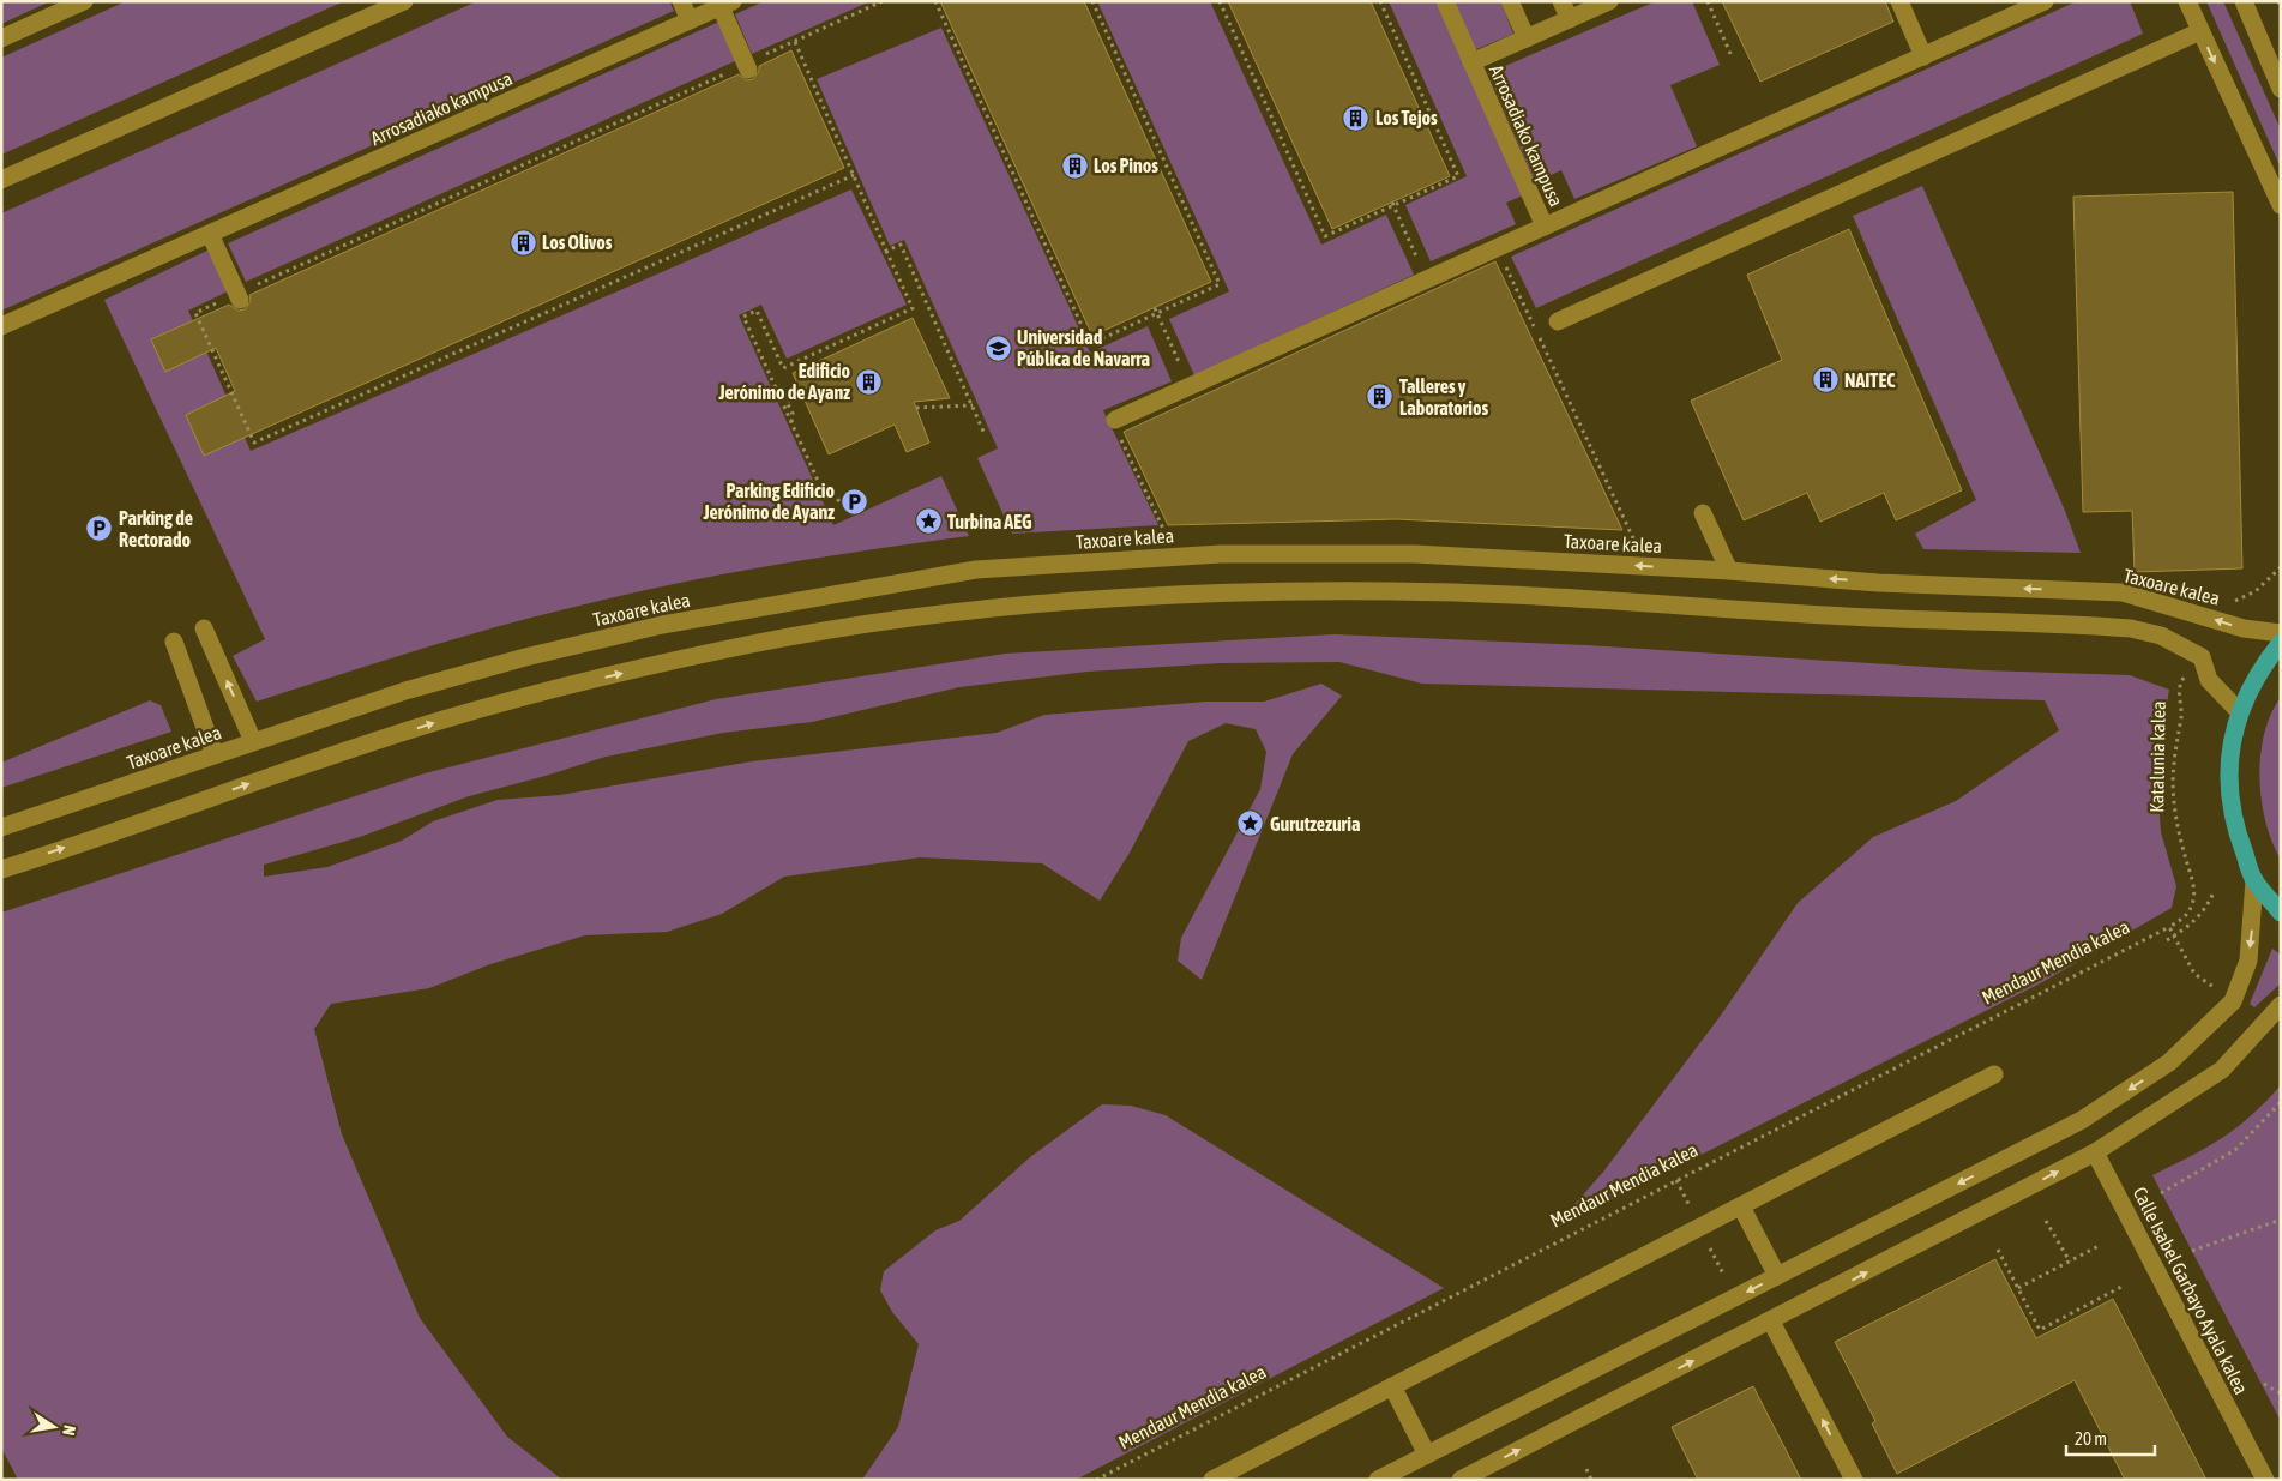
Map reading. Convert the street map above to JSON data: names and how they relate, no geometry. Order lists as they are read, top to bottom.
{
  "streets": {
    "street": ["Arrosadiako kampusa", "Taxoare kalea", "Calle Isabel Garbayo Ayala kalea"],
    "path": ["Katalunia kalea", "Mendaur Mendia kalea"]
  },
  "crossings": [
    ["Katalunia kalea", "Mendaur Mendia kalea"]
  ],
  "places": {
    "building": [
      "Los Tejos",
      "Los Pinos",
      "Los Olivos",
      "NAITEC",
      "Edificio Jerónimo de Ayanz",
      "Talleres y Laboratorios"
    ],
    "school or university": ["Universidad Pública de Navarra"],
    "parking": ["Parking Edificio Jerónimo de Ayanz", "Parking de Rectorado"],
    "place": ["Turbina AEG", "Gurutzezuria"]
  },
  "scale_bar": "20 m",
  "north": "right"
}
